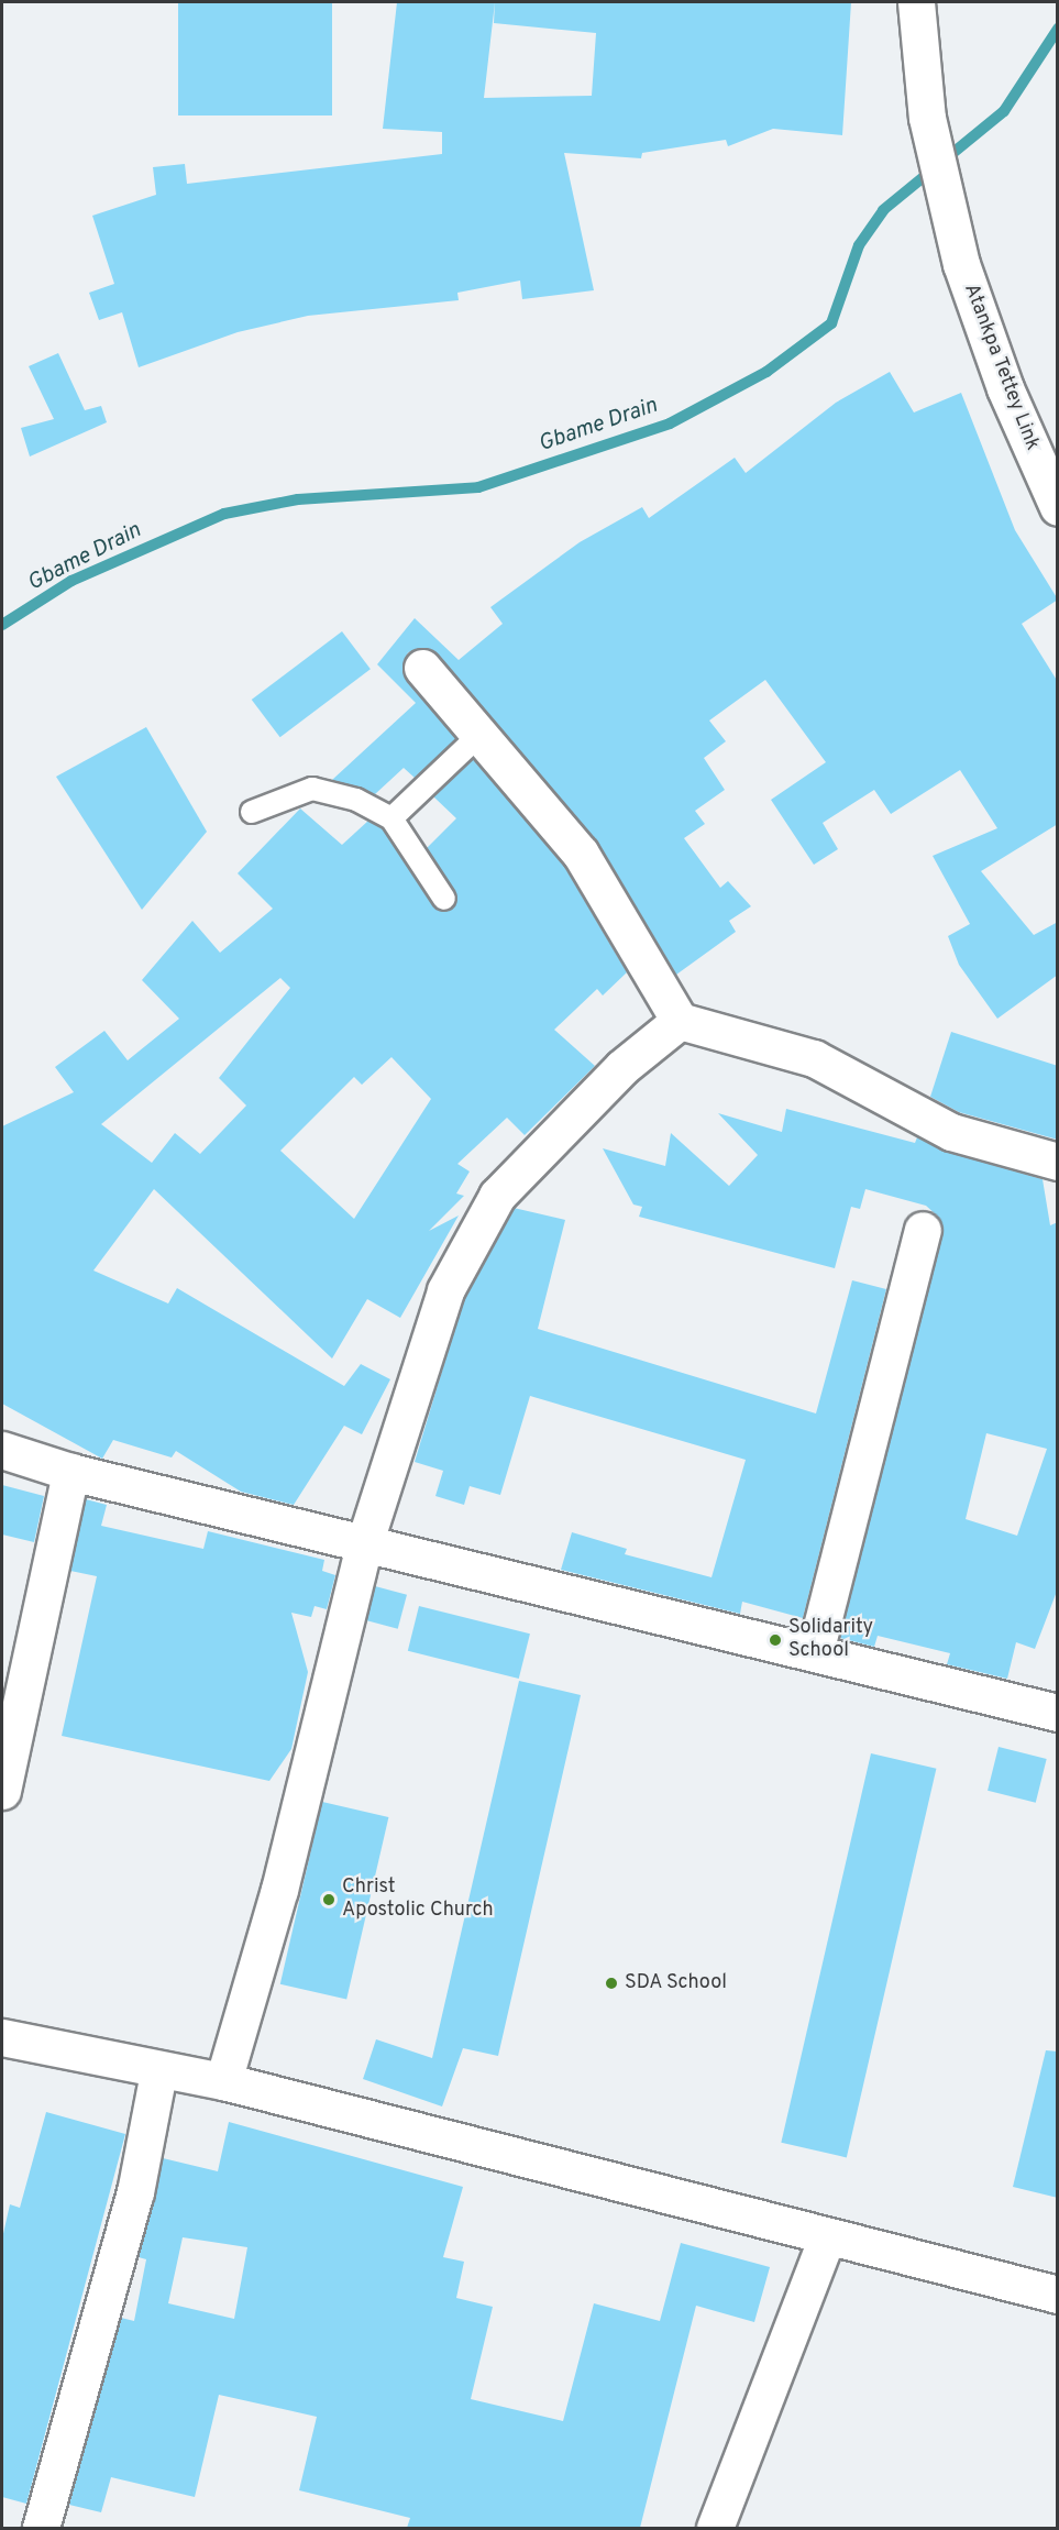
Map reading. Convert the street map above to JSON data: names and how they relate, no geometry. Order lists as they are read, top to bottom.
{
  "streets": {
    "street": ["Atankpa Tettey Link"]
  },
  "water": ["Gbame Drain"],
  "places": ["Solidarity School", "Christ Apostolic Church", "SDA School"]
}
